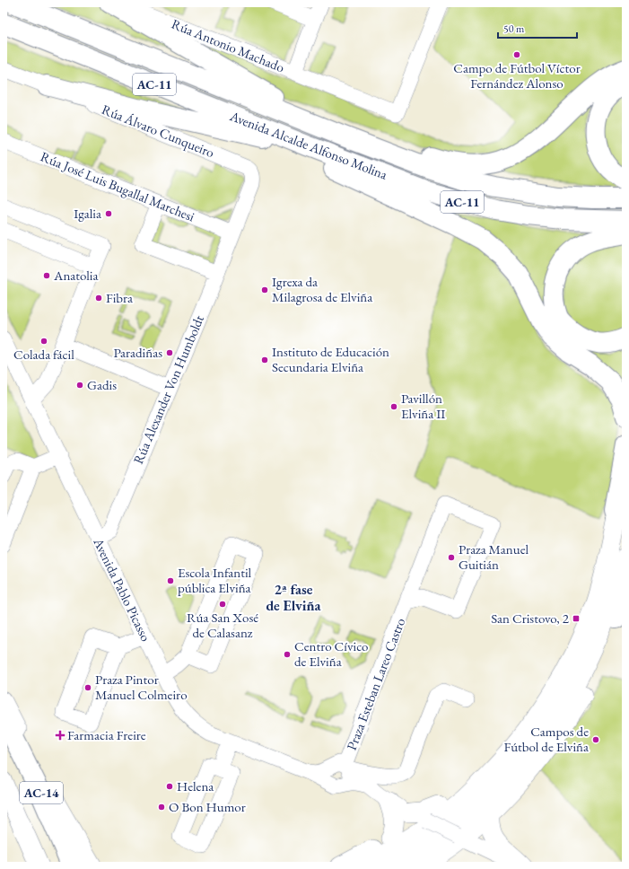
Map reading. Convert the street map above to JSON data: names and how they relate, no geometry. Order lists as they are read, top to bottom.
{
  "streets": {
    "highway": ["AC-11", "Avenida Alcalde Alfonso Molina", "AC-14"],
    "street": [
      "Rúa Antonio Machado",
      "Rúa Álvaro Cunqueiro",
      "Rúa José Luis Bugallal Marchesi",
      "Rúa Alexander Von Humboldt",
      "Avenida Pablo Picasso",
      "Praza Esteban Lareo Castro"
    ]
  },
  "crossings": [
    ["Rúa Álvaro Cunqueiro", "Rúa José Luis Bugallal Marchesi"],
    ["Rúa Álvaro Cunqueiro", "Rúa Alexander Von Humboldt"],
    ["Rúa José Luis Bugallal Marchesi", "Rúa Alexander Von Humboldt"],
    ["Rúa Alexander Von Humboldt", "Avenida Pablo Picasso"],
    ["Avenida Pablo Picasso", "Praza Esteban Lareo Castro"]
  ],
  "districts": ["2ª fase de Elviña"],
  "places": {
    "other": [
      "Campo de Fútbol Víctor Fernández Alonso",
      "Igalia",
      "Anatolia",
      "Igrexa da Milagrosa de Elviña",
      "Fibra",
      "Colada fácil",
      "Paradiñas",
      "Instituto de Educación Secundaria Elviña",
      "Gadis",
      "Pavillón Elviña II",
      "Praza Manuel Guitián",
      "Escola Infantil pública Elviña",
      "Rúa San Xosé de Calasanz",
      "Centro Cívico de Elviña",
      "Praza Pintor Manuel Colmeiro",
      "Campos de Fútbol de Elviña",
      "Helena",
      "O Bon Humor"
    ],
    "transit": ["San Cristovo, 2"],
    "health": ["Farmacia Freire"]
  },
  "scale_bar": "50 m"
}
